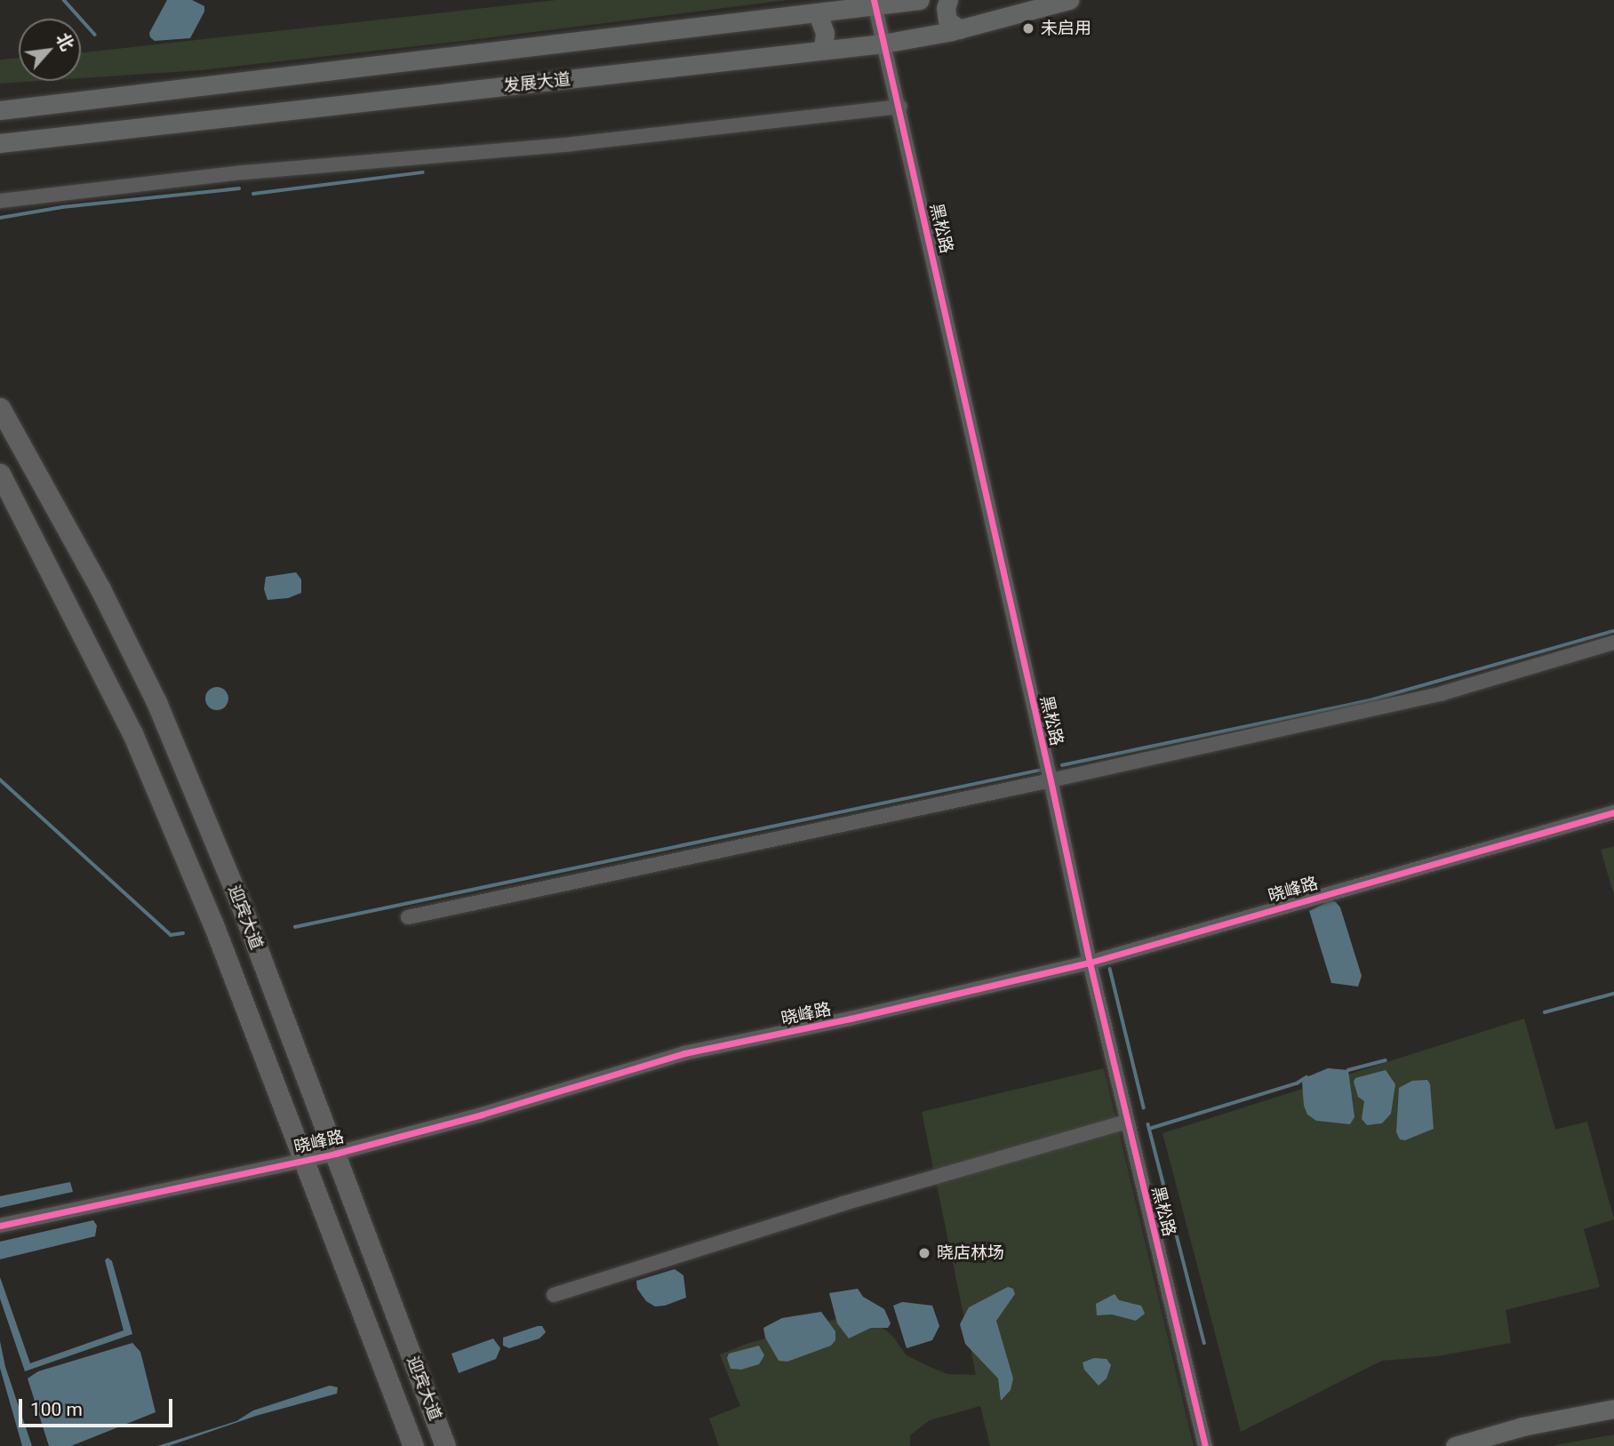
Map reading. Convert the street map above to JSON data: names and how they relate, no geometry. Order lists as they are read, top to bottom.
{
  "streets": {
    "highway": ["迎宾大道"],
    "main road": ["发展大道"],
    "street": ["黑松路", "晓峰路"]
  },
  "crossings": [
    ["发展大道", "黑松路"],
    ["黑松路", "晓峰路"],
    ["晓峰路", "迎宾大道"]
  ],
  "places": ["未启用", "晓店林场"],
  "scale_bar": "100 m",
  "north": "top right"
}
